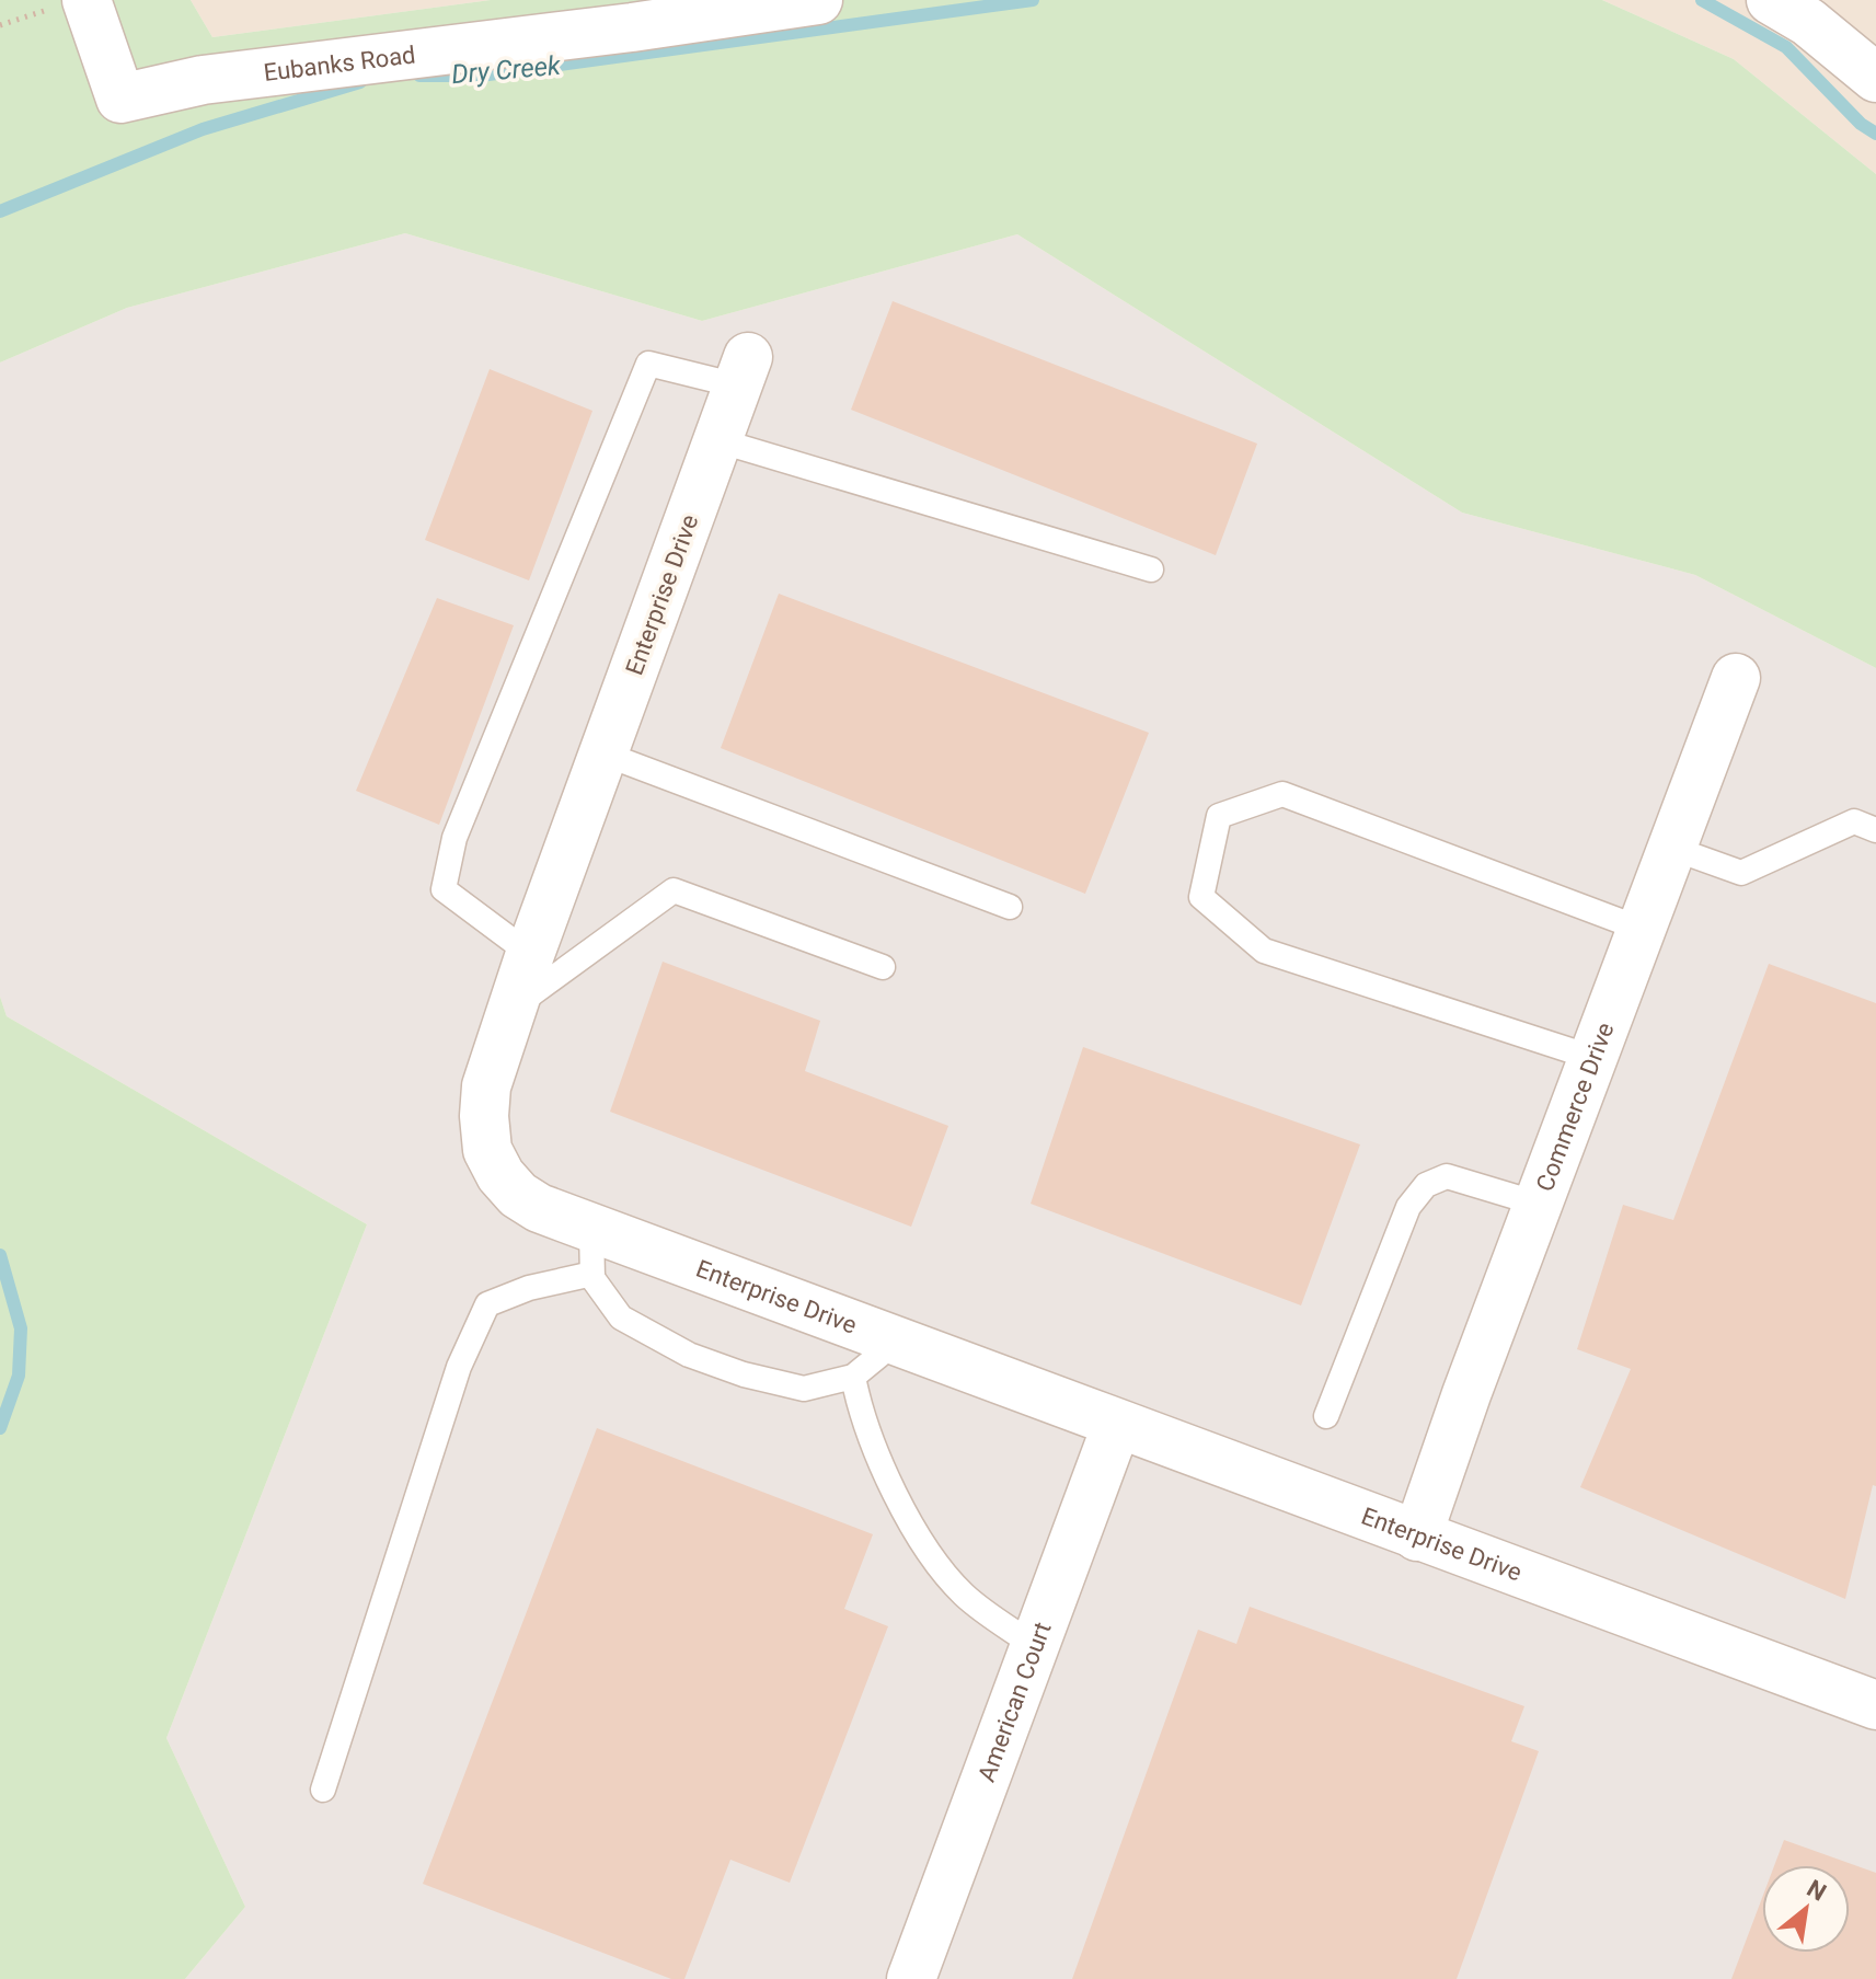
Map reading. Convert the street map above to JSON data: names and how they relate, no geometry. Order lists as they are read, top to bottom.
{
  "streets": {
    "street": [
      "Eubanks Road",
      "Enterprise Drive",
      "Commerce Drive",
      "American Court"
    ]
  },
  "crossings": [
    ["Enterprise Drive", "Commerce Drive"],
    ["Enterprise Drive", "American Court"]
  ],
  "water": ["Dry Creek"],
  "north": "top right"
}
